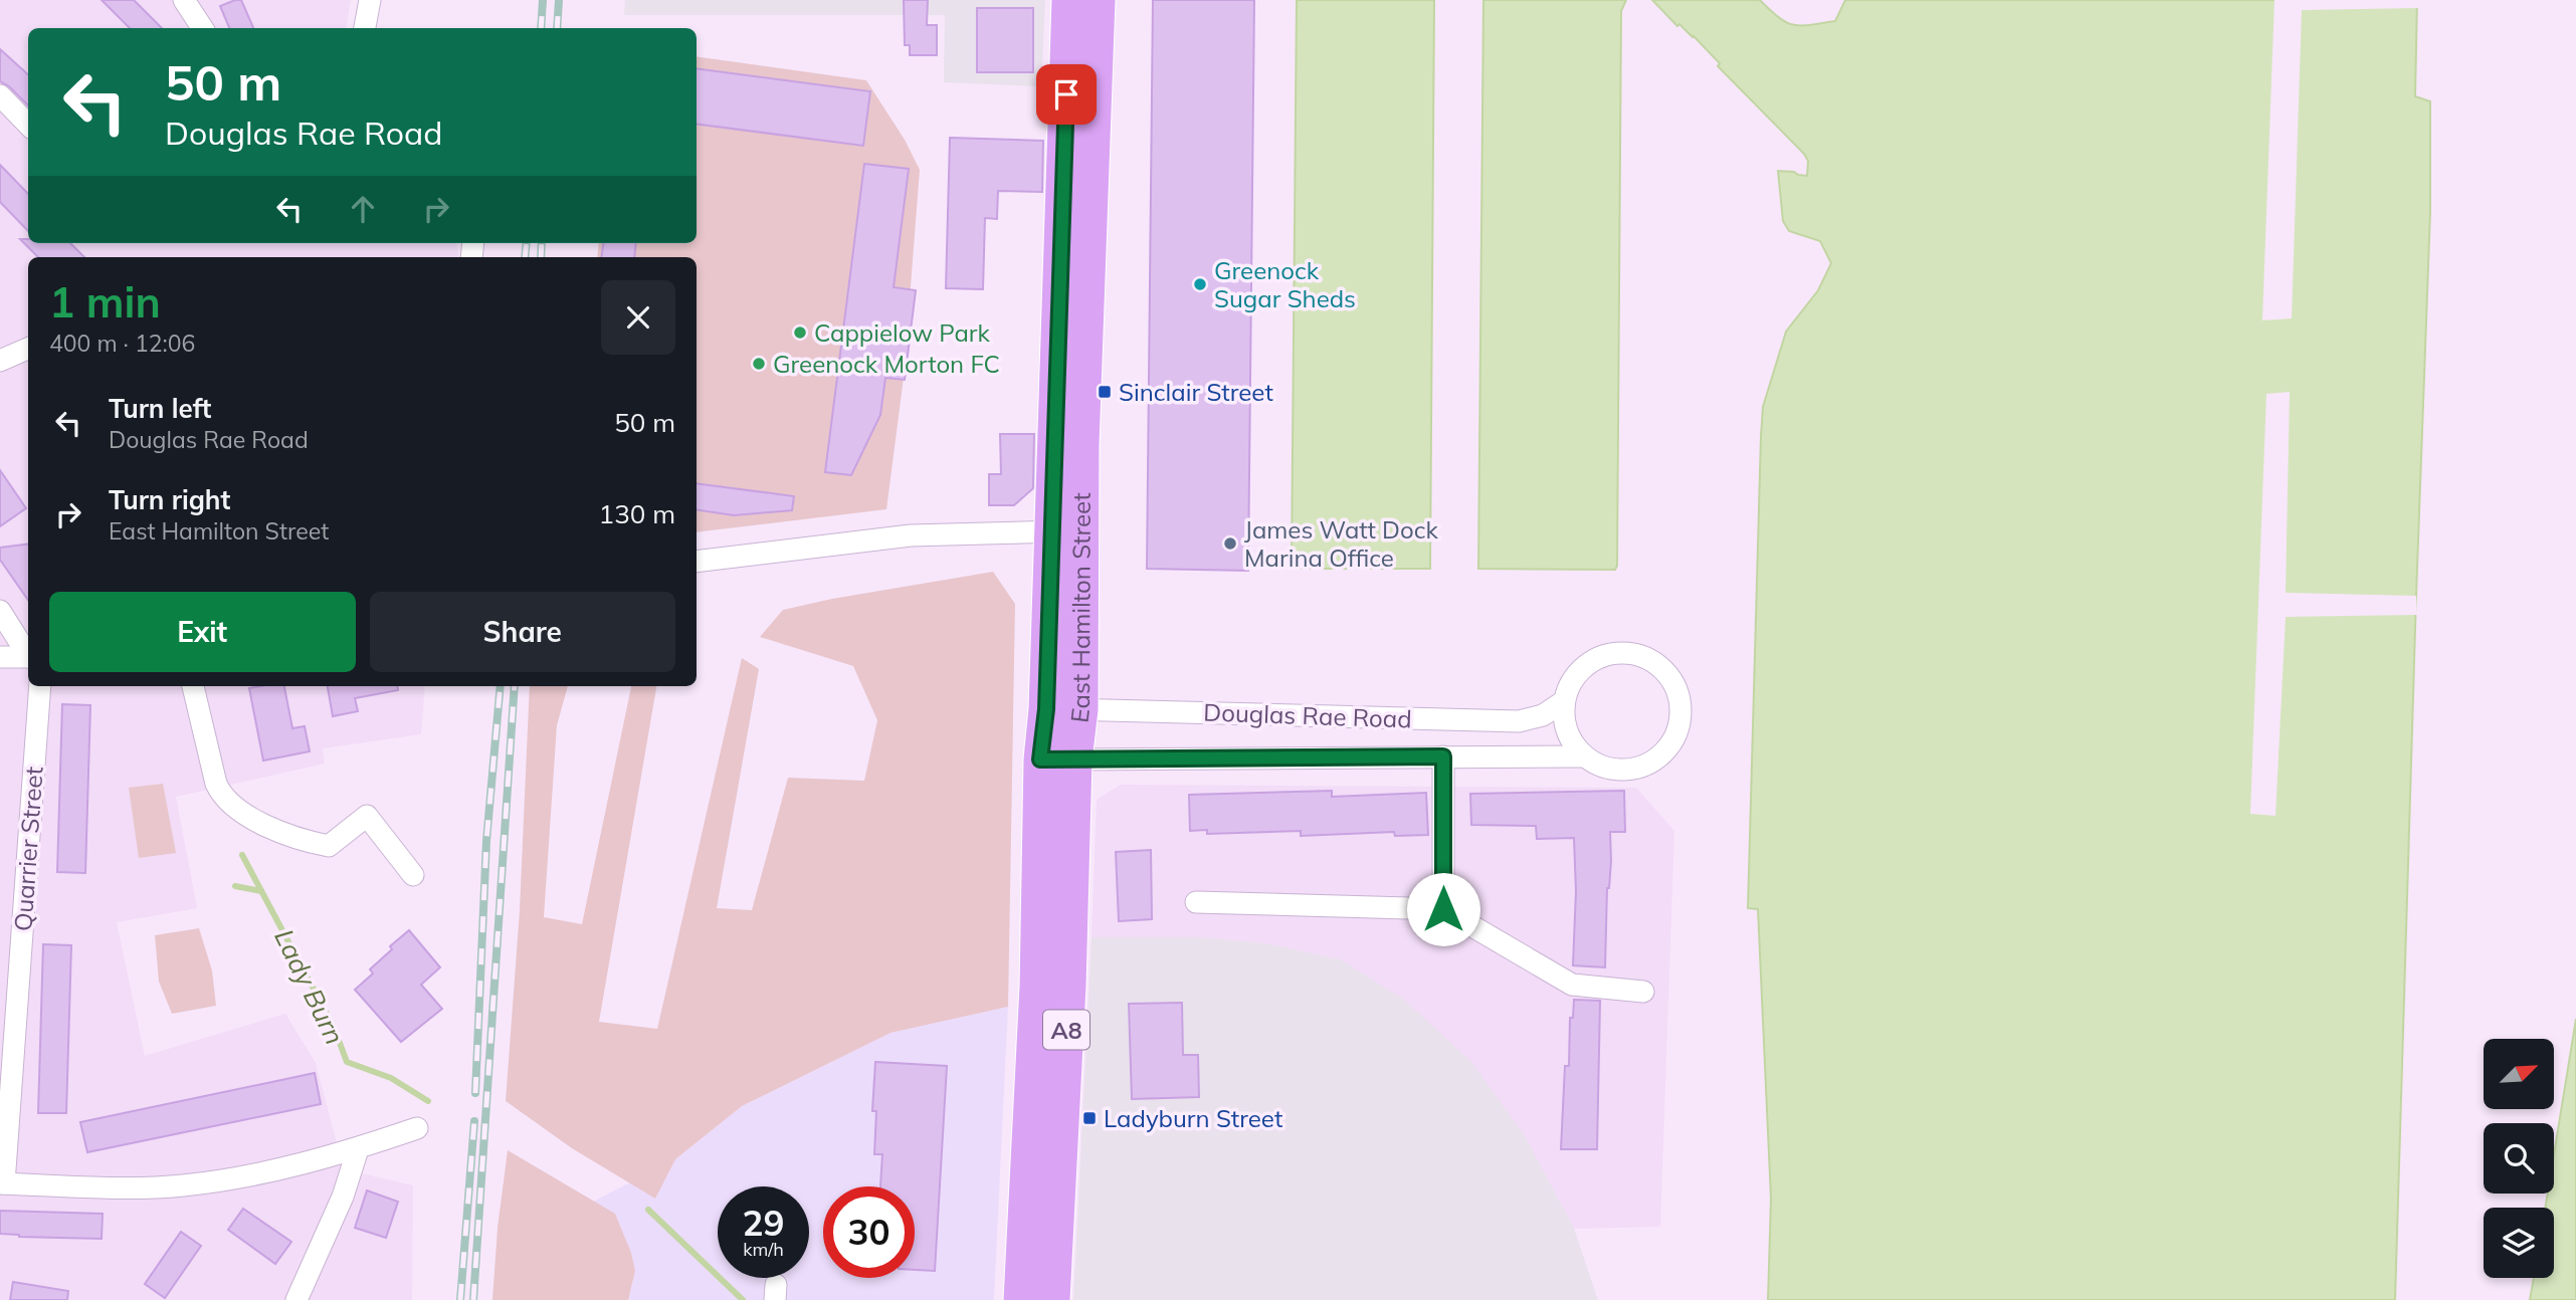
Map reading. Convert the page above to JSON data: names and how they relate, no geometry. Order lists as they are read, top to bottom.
{
  "streets": {
    "highway": ["East Hamilton Street", "A8"],
    "street": ["Douglas Rae Road", "Quarrier Street"]
  },
  "crossings": [
    ["East Hamilton Street", "Douglas Rae Road"]
  ],
  "water": ["Lady Burn"],
  "places": {
    "other": [
      "Greenock Sugar Sheds",
      "Cappielow Park",
      "Greenock Morton FC",
      "James Watt Dock Marina Office"
    ],
    "transit": ["Sinclair Street", "Ladyburn Street"]
  },
  "north": "top right",
  "page": {
    "turn": ["50 m", "Douglas Rae Road"],
    "heading": ["1 min", "400 m · 12:06"],
    "list": [
      {
        "name": "Turn left",
        "note": "Douglas Rae Road",
        "value": "50 m"
      },
      {
        "name": "Turn right",
        "note": "East Hamilton Street",
        "value": "130 m"
      }
    ],
    "buttons": ["Exit", "Share"],
    "speed": "29 km/h",
    "limit": "30"
  }
}
